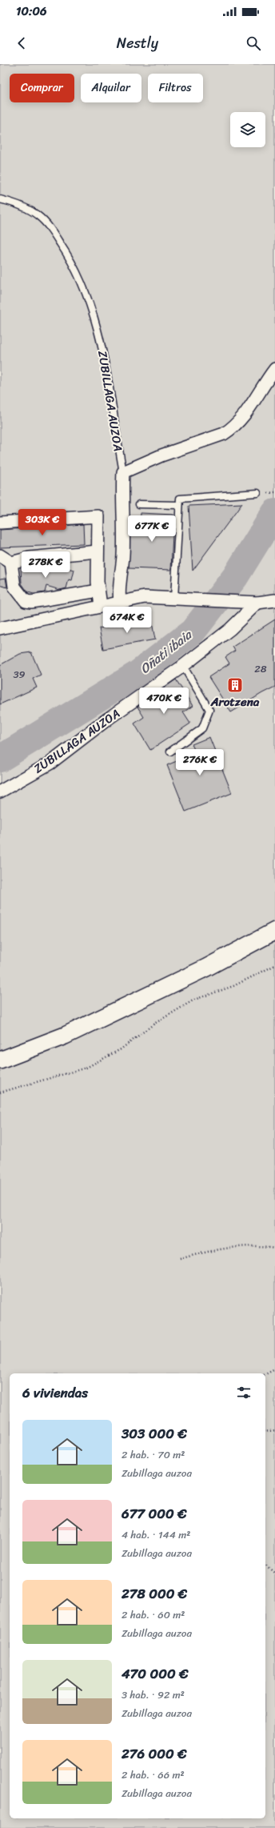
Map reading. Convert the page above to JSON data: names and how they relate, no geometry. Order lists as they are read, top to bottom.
{
  "streets": {
    "street": ["ZUBILLAGA AUZOA"]
  },
  "water": ["Oñati ibaia"],
  "places": {
    "building": ["Arotzena"]
  },
  "house_numbers": ["28", "39"],
  "page": {
    "status": "10:06",
    "header": "Nestly",
    "chip": ["Comprar", "Alquilar", "Filtros"],
    "price": [
      "303K €",
      "677K €",
      "278K €",
      "674K €",
      "470K €",
      "276K €"
    ],
    "heading": "6 viviendas",
    "list": [
      {
        "name": "303 000 €",
        "note": "2 hab. · 70 m² · Zubillaga auzoa"
      },
      {
        "name": "677 000 €",
        "note": "4 hab. · 144 m² · Zubillaga auzoa"
      },
      {
        "name": "278 000 €",
        "note": "2 hab. · 60 m² · Zubillaga auzoa"
      },
      {
        "name": "470 000 €",
        "note": "3 hab. · 92 m² · Zubillaga auzoa"
      },
      {
        "name": "276 000 €",
        "note": "2 hab. · 66 m² · Zubillaga auzoa"
      }
    ]
  }
}
